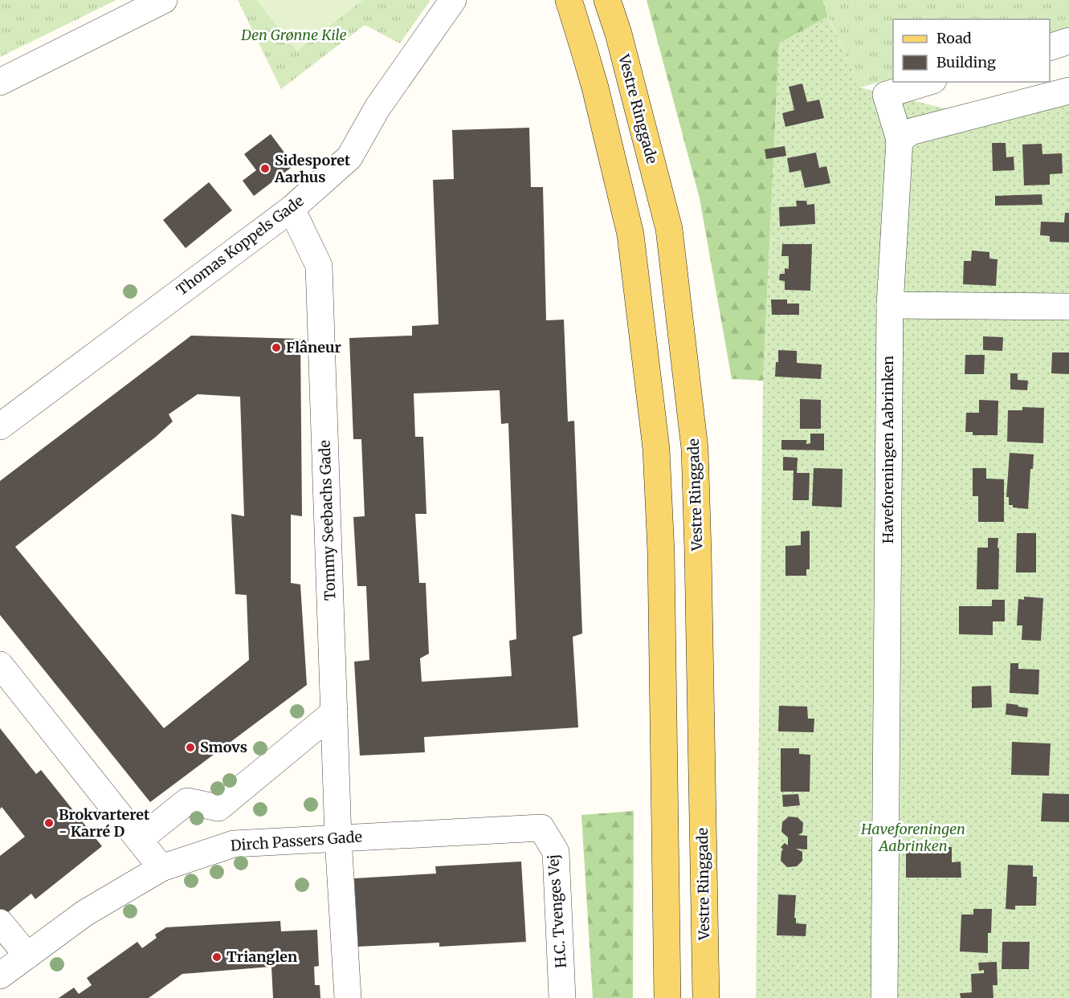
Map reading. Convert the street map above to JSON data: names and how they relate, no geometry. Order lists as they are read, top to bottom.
{
  "streets": {
    "main road": ["Vestre Ringgade"],
    "street": [
      "Thomas Koppels Gade",
      "Haveforeningen Aabrinken",
      "Tommy Seebachs Gade",
      "Dirch Passers Gade",
      "H.C. Tvenges Vej"
    ]
  },
  "crossings": [
    ["Thomas Koppels Gade", "Tommy Seebachs Gade"],
    ["Tommy Seebachs Gade", "Dirch Passers Gade"],
    ["Dirch Passers Gade", "H.C. Tvenges Vej"]
  ],
  "parks": ["Den Grønne Kile", "Haveforeningen Aabrinken"],
  "places": [
    "Sidesporet Aarhus",
    "Flâneur",
    "Smovs",
    "Brokvarteret - Karré D",
    "Trianglen"
  ],
  "legend": ["Road", "Building"]
}
